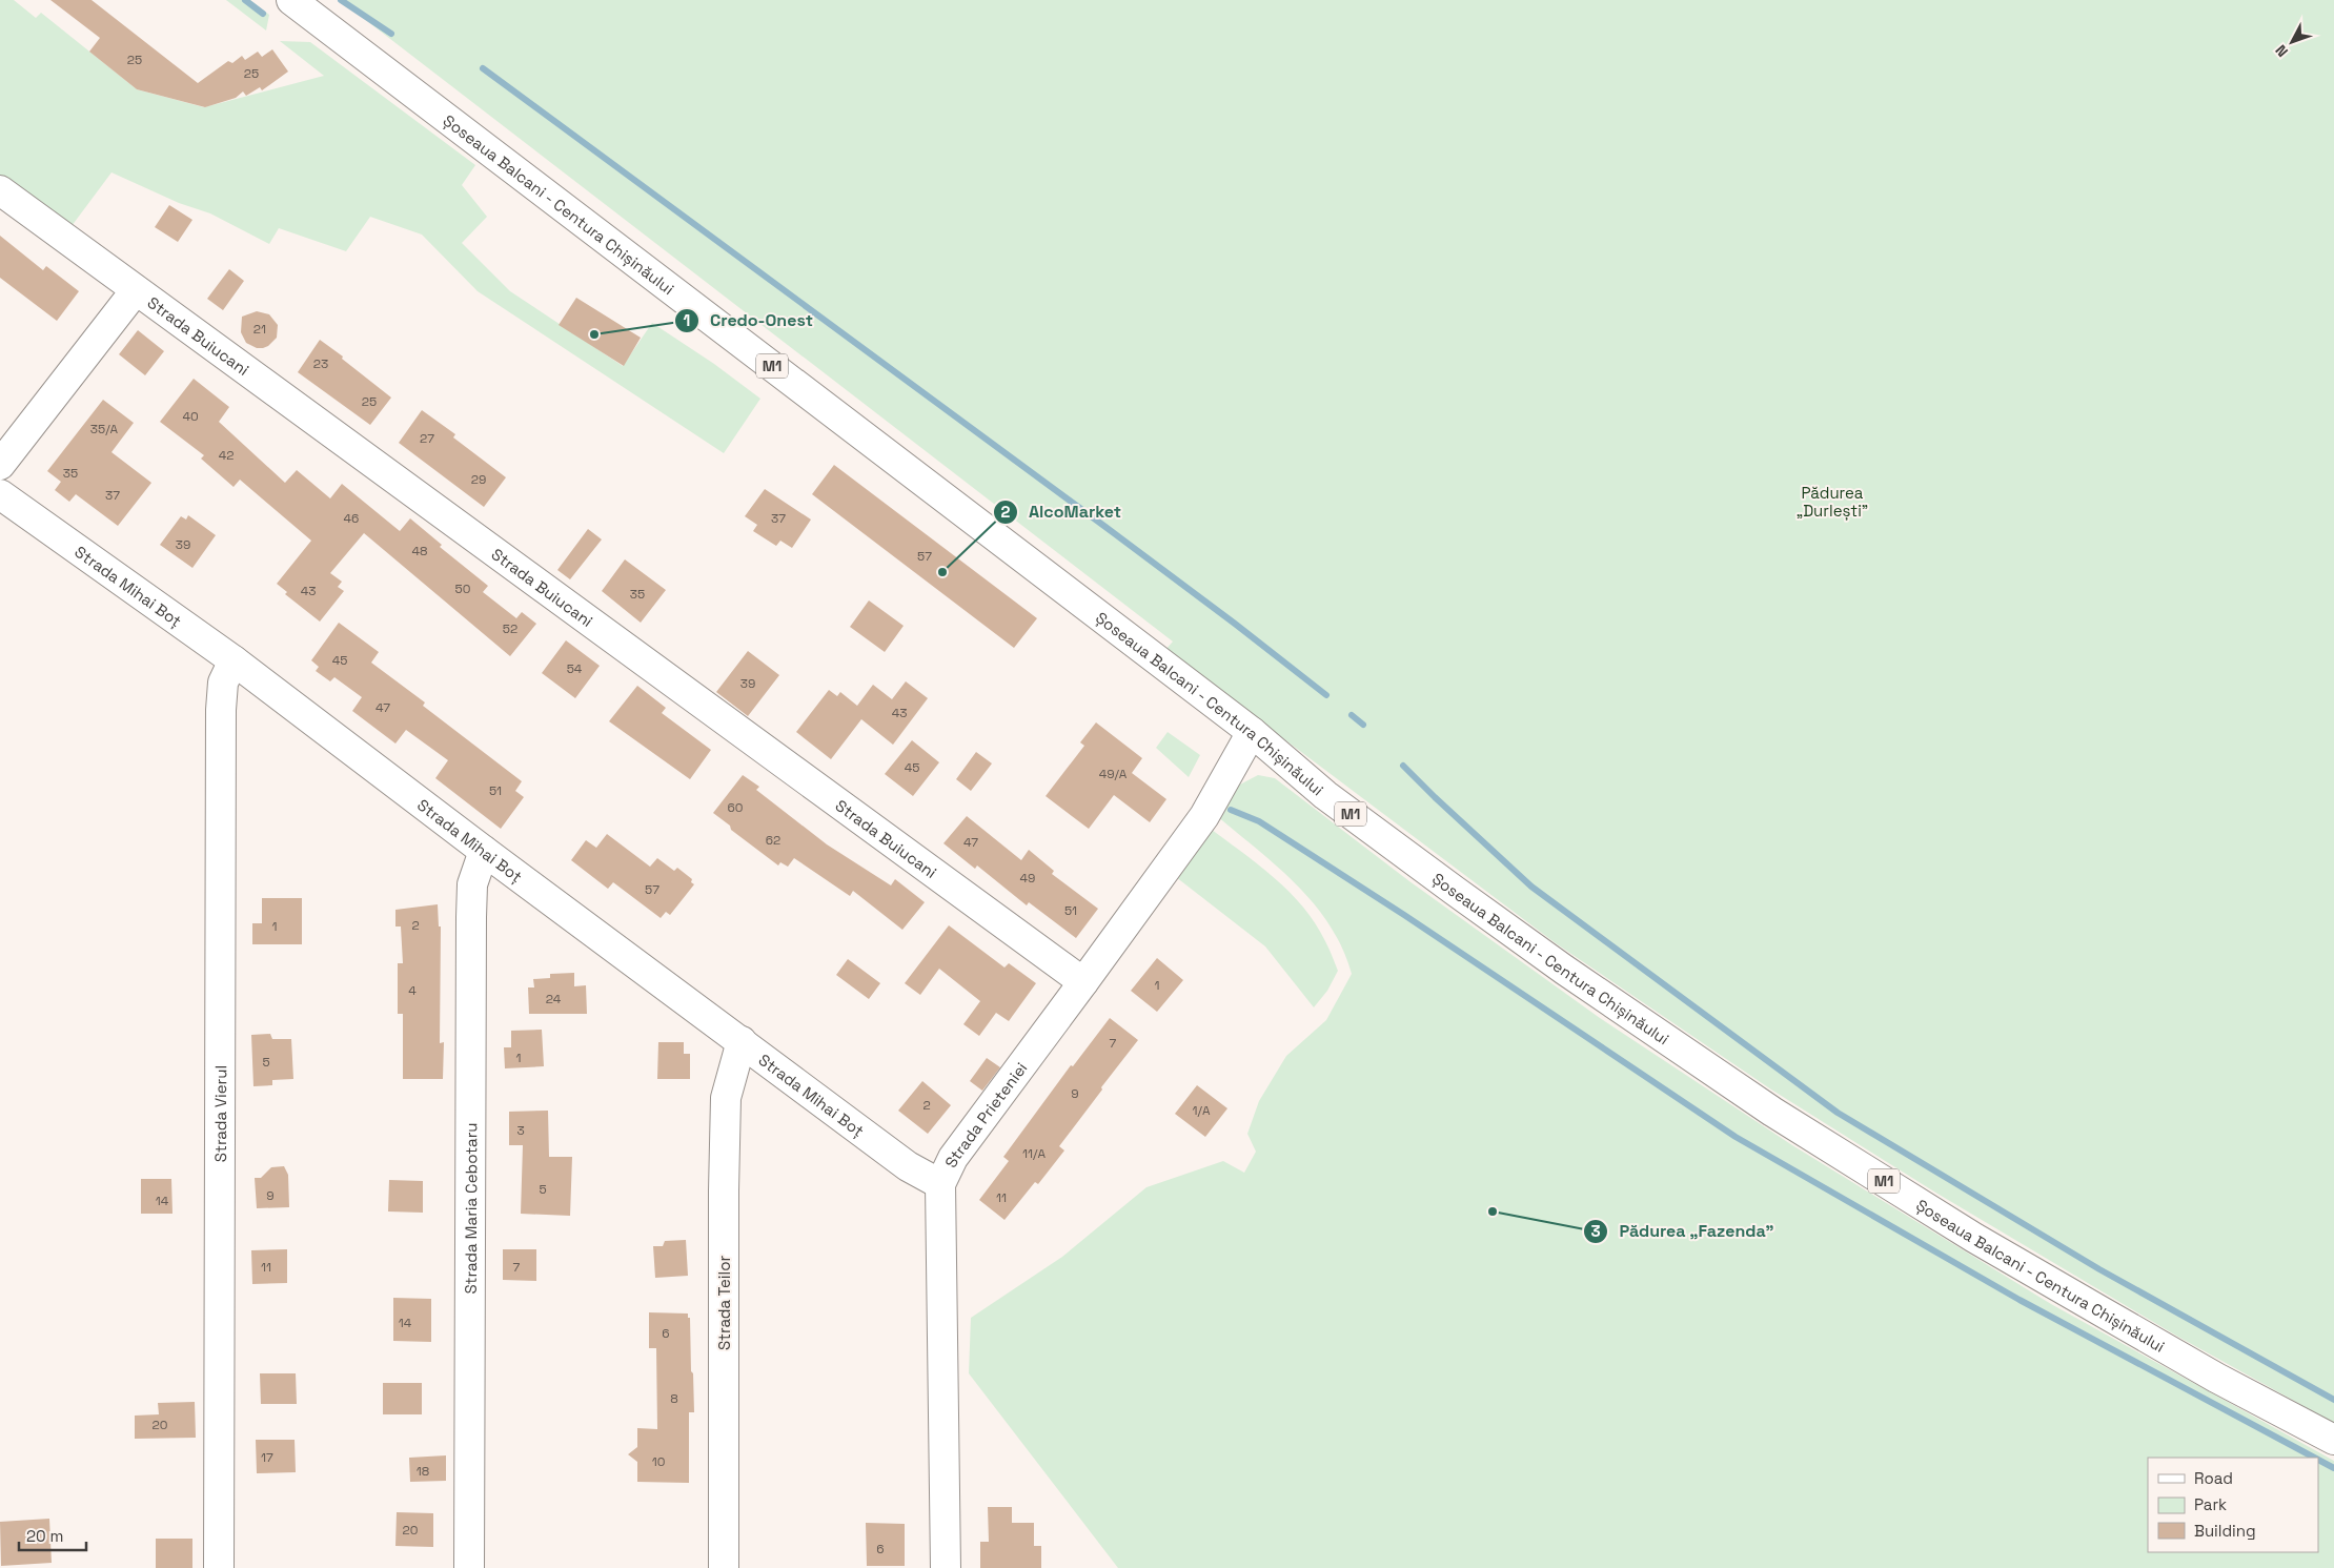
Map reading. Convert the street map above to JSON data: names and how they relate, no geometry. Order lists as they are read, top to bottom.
{
  "streets": {
    "main road": [
      "Șoseaua Balcani - Centura Chișinăului",
      "Strada Buiucani",
      "M1",
      "Strada Mihai Boț",
      "Strada Vierul",
      "Strada Prieteniei",
      "Strada Maria Cebotaru",
      "Strada Teilor"
    ]
  },
  "crossings": [
    ["Șoseaua Balcani - Centura Chișinăului", "Strada Prieteniei"],
    ["Strada Buiucani", "Strada Prieteniei"],
    ["Strada Mihai Boț", "Strada Vierul"],
    ["Strada Mihai Boț", "Strada Prieteniei"],
    ["Strada Mihai Boț", "Strada Maria Cebotaru"],
    ["Strada Mihai Boț", "Strada Teilor"]
  ],
  "parks": ["Pădurea „Durlești”"],
  "places": ["Credo-Onest", "AlcoMarket", "Pădurea „Fazenda”"],
  "house_numbers": [
    "25",
    "25",
    "21",
    "23",
    "25",
    "40",
    "35/A",
    "27",
    "42",
    "35",
    "29",
    "37",
    "46",
    "37",
    "39",
    "48",
    "57",
    "50",
    "43",
    "35",
    "52",
    "45",
    "54",
    "39",
    "47",
    "43",
    "45",
    "49/A",
    "51",
    "60",
    "62",
    "47",
    "49",
    "57",
    "51",
    "2",
    "1",
    "1",
    "4",
    "24",
    "7",
    "1",
    "5",
    "9",
    "2",
    "1/A",
    "3",
    "11/A",
    "5",
    "9",
    "11",
    "14",
    "11",
    "7",
    "14",
    "6",
    "8",
    "20",
    "17",
    "10",
    "18",
    "20",
    "6"
  ],
  "legend": ["Road", "Park", "Building"],
  "scale_bar": "20 m",
  "north": "bottom left"
}
